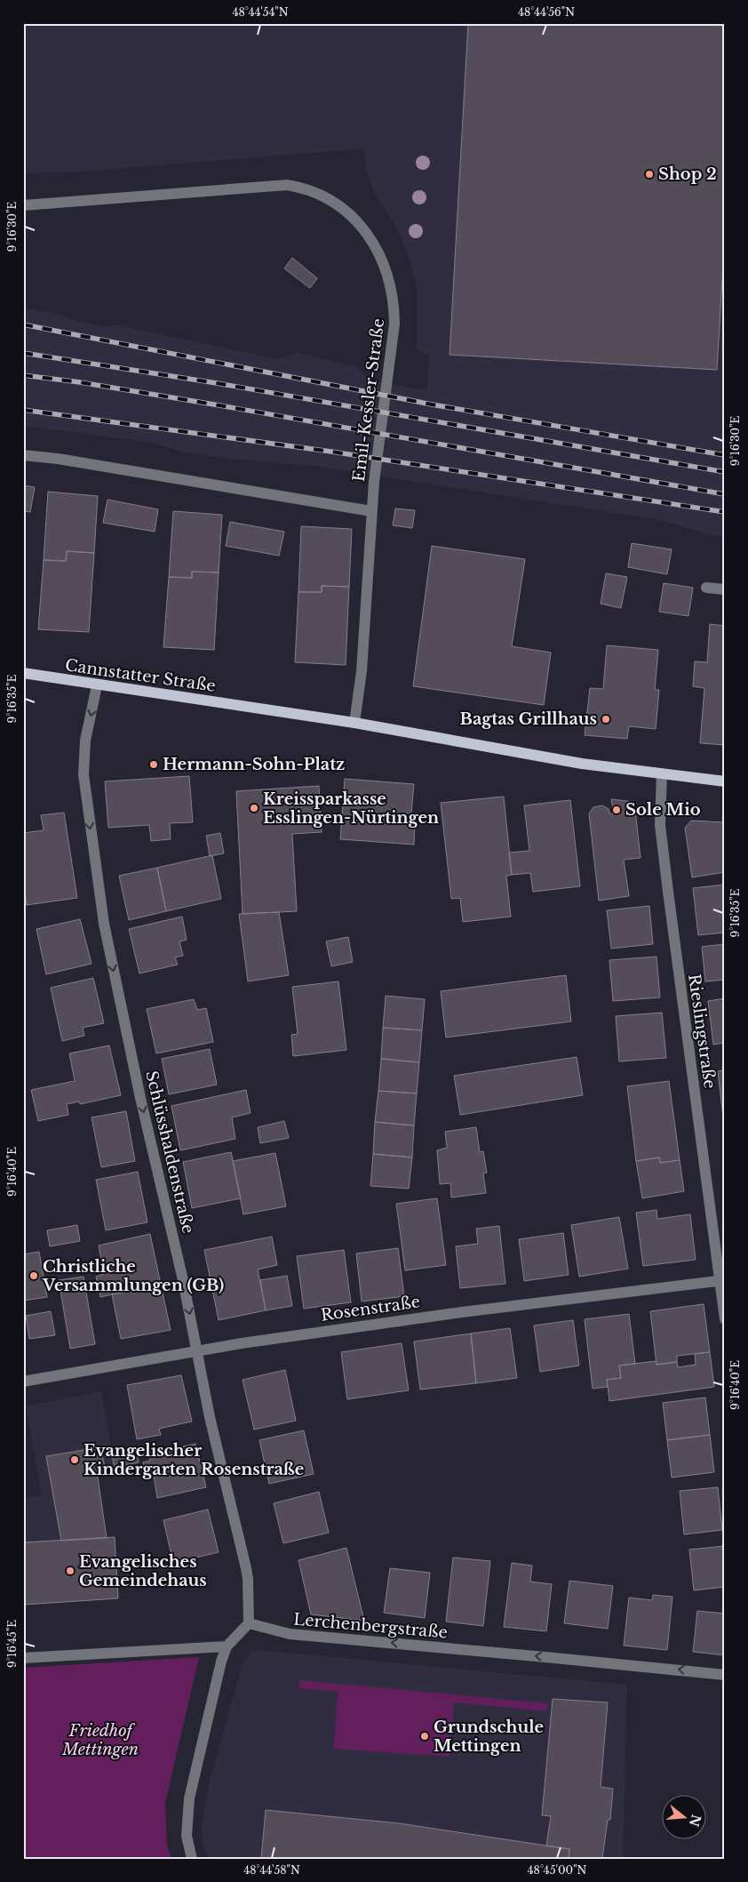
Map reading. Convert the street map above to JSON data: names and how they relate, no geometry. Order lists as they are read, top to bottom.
{
  "streets": {
    "main road": ["Cannstatter Straße"],
    "street": [
      "Emil-Kessler-Straße",
      "Rieslingstraße",
      "Schlüsshaldenstraße",
      "Rosenstraße",
      "Lerchenbergstraße"
    ]
  },
  "crossings": [
    ["Emil-Kessler-Straße", "Cannstatter Straße"],
    ["Cannstatter Straße", "Rieslingstraße"],
    ["Cannstatter Straße", "Schlüsshaldenstraße"],
    ["Rieslingstraße", "Rosenstraße"],
    ["Schlüsshaldenstraße", "Rosenstraße"],
    ["Schlüsshaldenstraße", "Lerchenbergstraße"]
  ],
  "one_way": ["Schlüsshaldenstraße", "Lerchenbergstraße"],
  "parks": ["Friedhof Mettingen"],
  "places": [
    "Shop 2",
    "Bagtas Grillhaus",
    "Hermann-Sohn-Platz",
    "Kreissparkasse Esslingen-Nürtingen",
    "Sole Mio",
    "Christliche Versammlungen (GB)",
    "Evangelischer Kindergarten Rosenstraße",
    "Evangelisches Gemeindehaus",
    "Grundschule Mettingen"
  ],
  "north": "right",
  "coordinates": [
    "48°44'54\"N",
    "48°44'56\"N",
    "9°16'30\"E",
    "9°16'35\"E",
    "9°16'40\"E",
    "9°16'45\"E",
    "48°44'58\"N",
    "48°45'00\"N"
  ]
}
